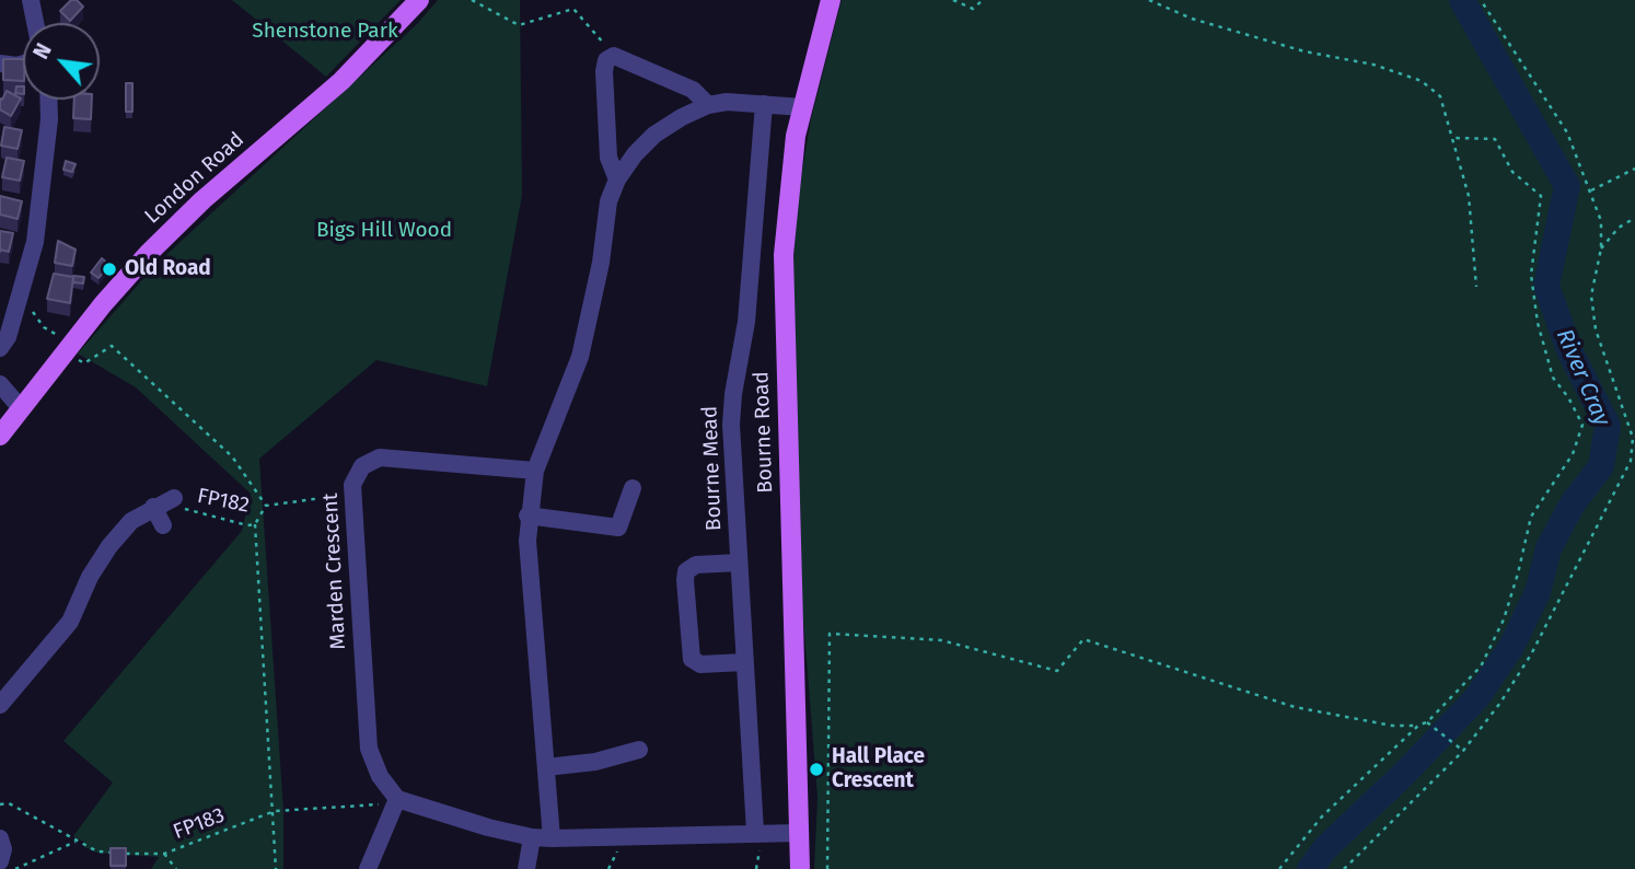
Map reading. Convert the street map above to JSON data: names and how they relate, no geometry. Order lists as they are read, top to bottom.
{
  "streets": {
    "main road": ["London Road", "Bourne Road"],
    "street": ["Bourne Mead", "Marden Crescent"],
    "path": ["FP182", "FP183"]
  },
  "crossings": [
    ["FP182", "Marden Crescent"],
    ["Marden Crescent", "FP183"]
  ],
  "water": ["River Cray"],
  "parks": ["Shenstone Park", "Bigs Hill Wood"],
  "places": ["Old Road", "Hall Place Crescent"],
  "north": "top left"
}
